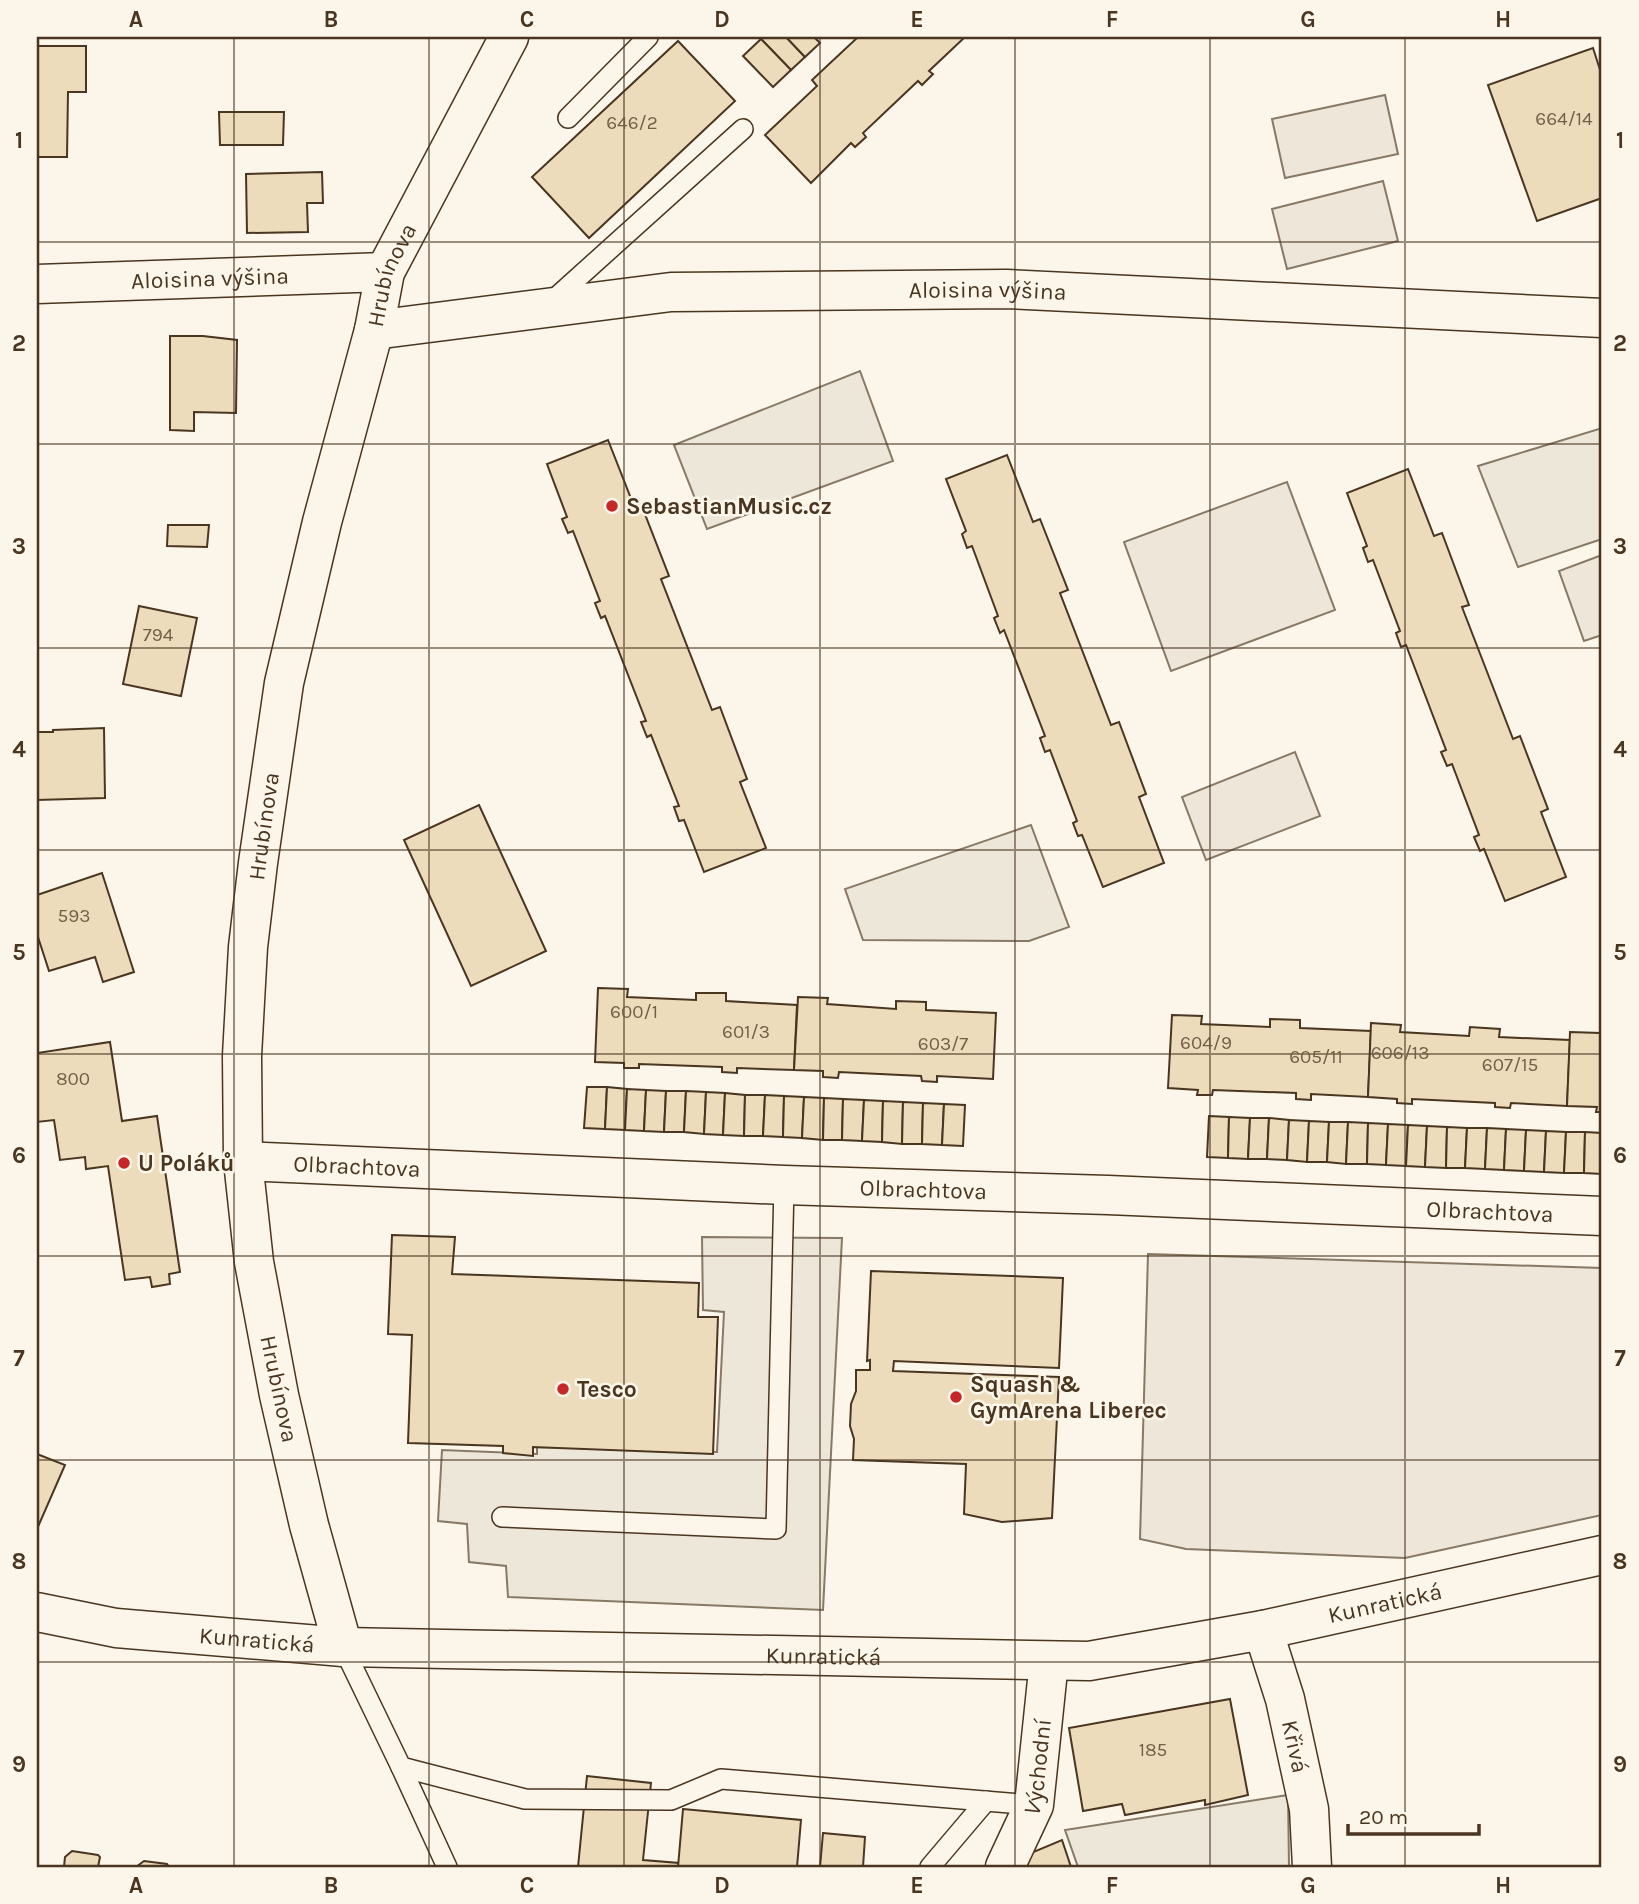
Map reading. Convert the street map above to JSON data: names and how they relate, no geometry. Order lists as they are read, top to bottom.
{
  "streets": {
    "street": [
      "Hrubínova",
      "Aloisina výšina",
      "Olbrachtova",
      "Kunratická",
      "Křivá",
      "Východní"
    ]
  },
  "crossings": [
    ["Hrubínova", "Aloisina výšina"],
    ["Hrubínova", "Olbrachtova"],
    ["Hrubínova", "Kunratická"],
    ["Kunratická", "Křivá"],
    ["Kunratická", "Východní"]
  ],
  "places": [
    "SebastianMusic.cz",
    "U Poláků",
    "Tesco",
    "Squash & GymArena Liberec"
  ],
  "house_numbers": [
    "664/14",
    "646/2",
    "794",
    "593",
    "600/1",
    "601/3",
    "604/9",
    "603/7",
    "606/13",
    "605/11",
    "607/15",
    "800",
    "185"
  ],
  "scale_bar": "20 m",
  "grid": {
    "columns": [
      "A",
      "B",
      "C",
      "D",
      "E",
      "F",
      "G",
      "H"
    ],
    "rows": [
      "1",
      "2",
      "3",
      "4",
      "5",
      "6",
      "7",
      "8",
      "9"
    ]
  }
}
